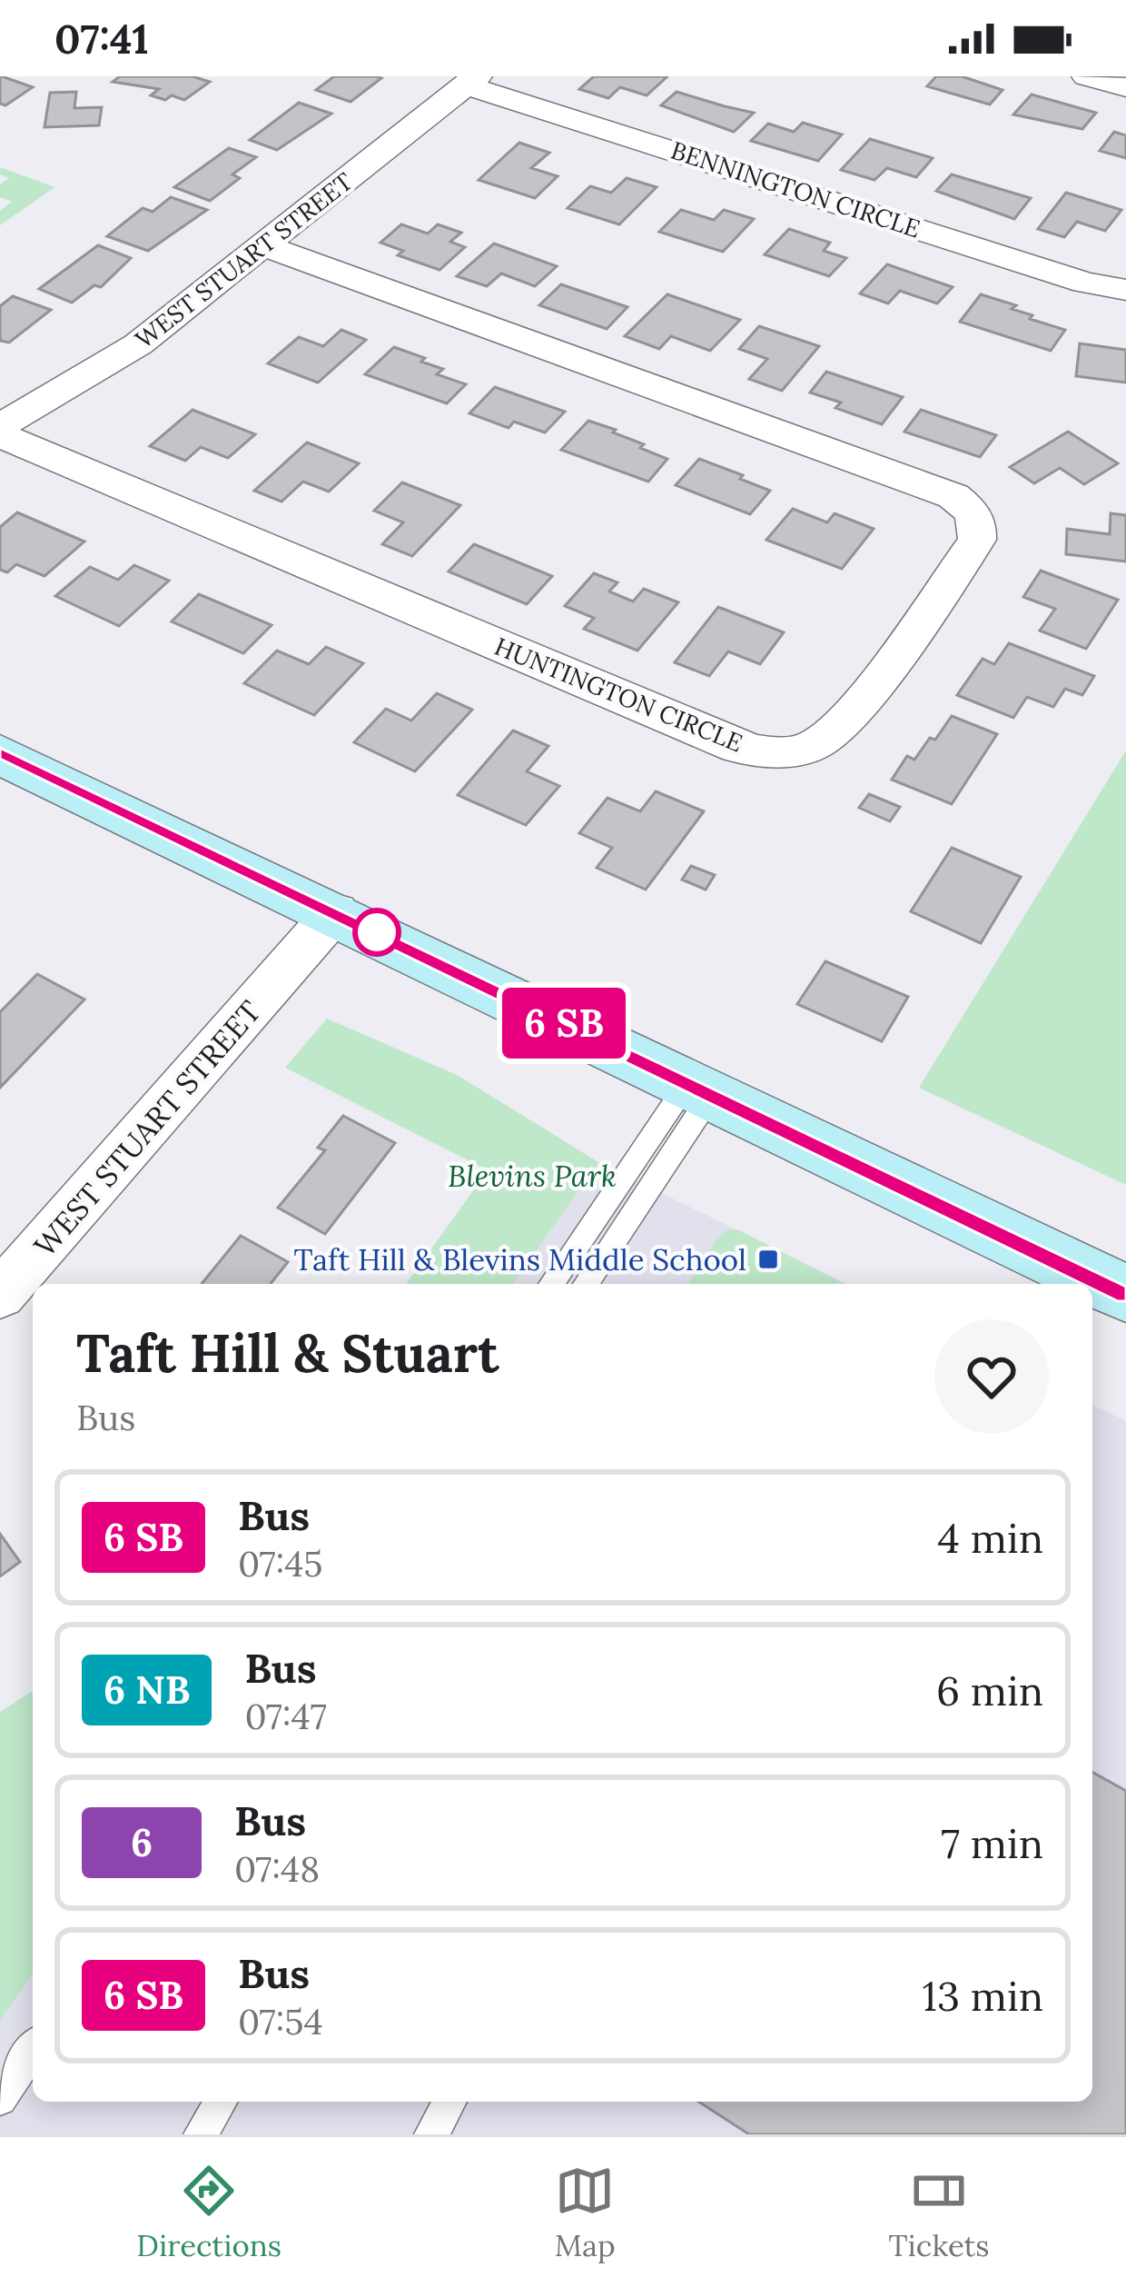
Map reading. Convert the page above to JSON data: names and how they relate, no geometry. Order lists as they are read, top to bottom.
{
  "streets": {
    "street": ["BENNINGTON CIRCLE", "WEST STUART STREET", "HUNTINGTON CIRCLE"]
  },
  "crossings": [
    ["BENNINGTON CIRCLE", "WEST STUART STREET"],
    ["WEST STUART STREET", "HUNTINGTON CIRCLE"]
  ],
  "parks": ["Blevins Park"],
  "places": {
    "transit": ["Taft Hill & Blevins Middle School"]
  },
  "page": {
    "status": "07:41",
    "on_map": "6 SB",
    "heading": ["Taft Hill & Stuart", "Bus"],
    "list": [
      {
        "mark": "6 SB",
        "name": "Bus",
        "note": "07:45",
        "value": "4 min"
      },
      {
        "mark": "6 NB",
        "name": "Bus",
        "note": "07:47",
        "value": "6 min"
      },
      {
        "mark": "6",
        "name": "Bus",
        "note": "07:48",
        "value": "7 min"
      },
      {
        "mark": "6 SB",
        "name": "Bus",
        "note": "07:54",
        "value": "13 min"
      }
    ],
    "tabs": ["Directions", "Map", "Tickets"]
  }
}
